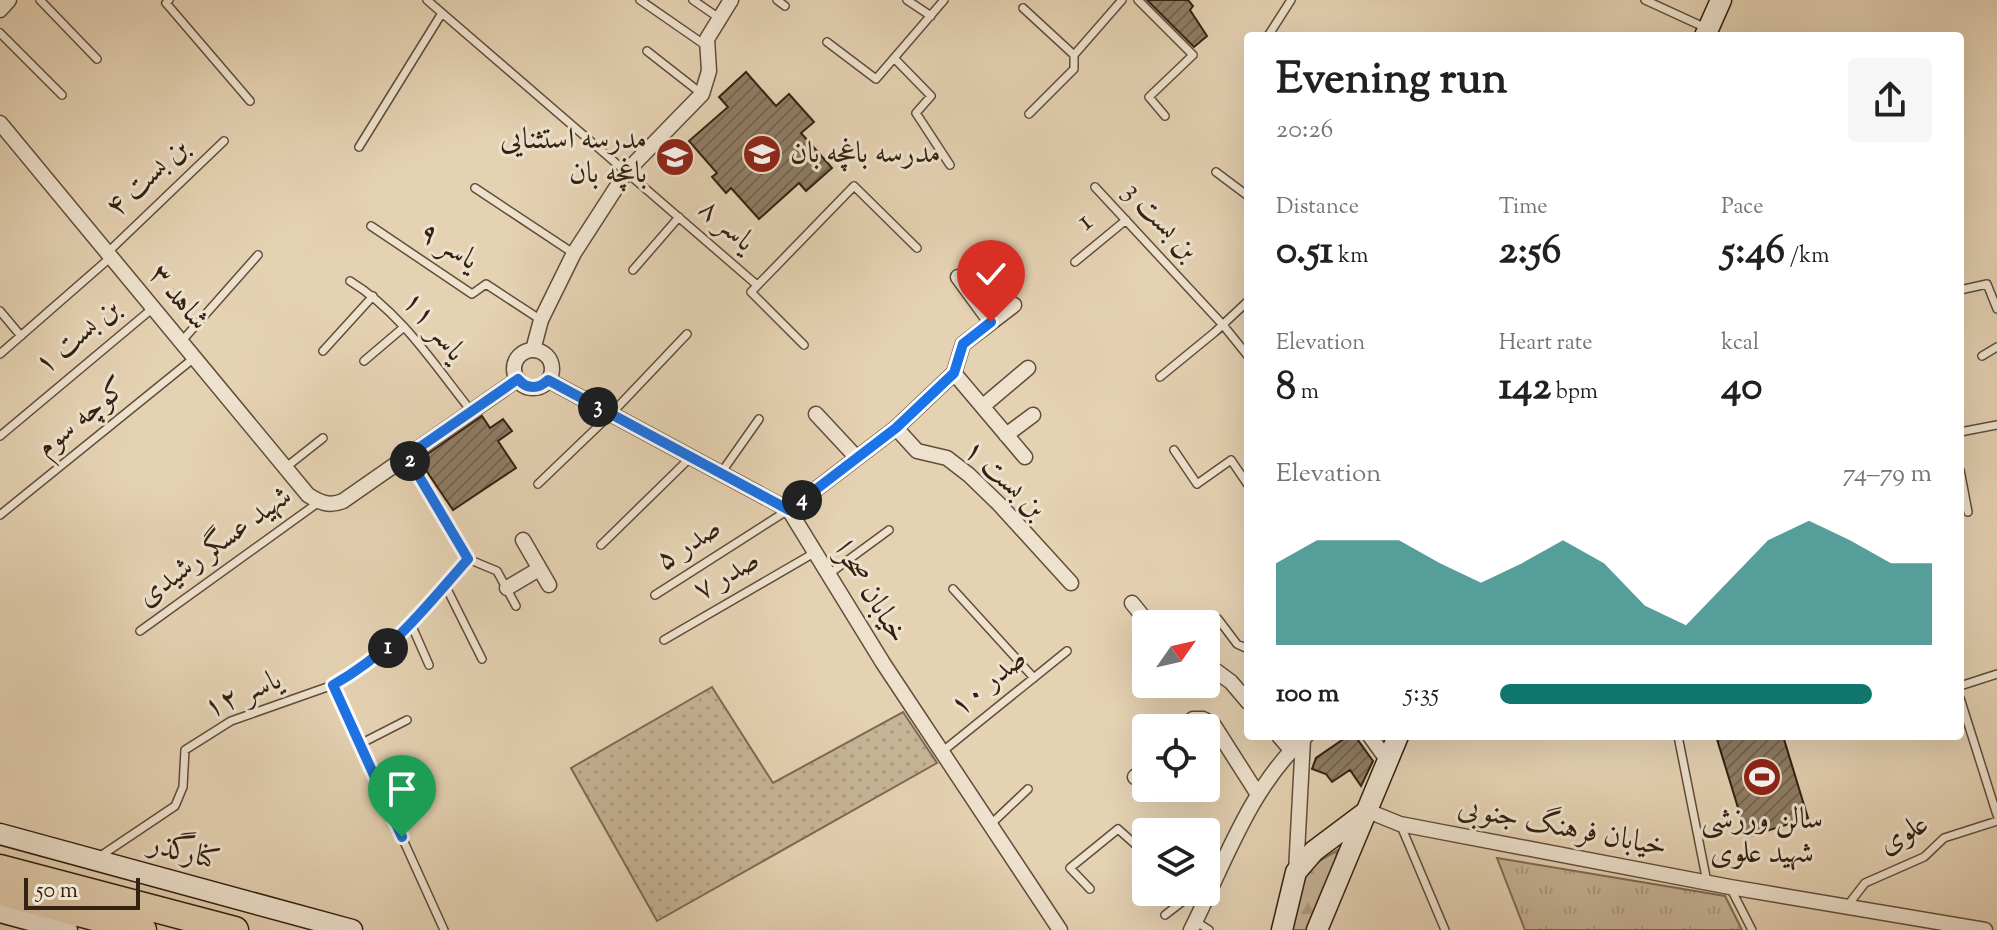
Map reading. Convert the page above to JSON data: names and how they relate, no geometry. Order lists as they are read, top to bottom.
{
  "streets": {
    "street": [
      "شاهد ۳",
      "بن بست ۱",
      "خیابان صحرا",
      "خیابان فرهنگ جنوبی",
      "کنارگذر"
    ],
    "lane": [
      "بن بست ۴",
      "1",
      "بن بست 3",
      "یاسر ۸",
      "یاسر ۹",
      "یاسر ۱۱",
      "کوچه سوم",
      "صدر ۵",
      "شهید عسگر رشیدی",
      "صدر ۷",
      "صدر ۱۰",
      "یاسر ۱۲",
      "علوی"
    ]
  },
  "crossings": [
    ["بن بست ۴", "شاهد ۳"],
    ["1", "بن بست 3"],
    ["شاهد ۳", "بن بست ۱"],
    ["شاهد ۳", "کوچه سوم"],
    ["شاهد ۳", "شهید عسگر رشیدی"],
    ["صدر ۵", "خیابان صحرا"],
    ["صدر ۷", "خیابان صحرا"],
    ["خیابان صحرا", "صدر ۱۰"],
    ["یاسر ۱۲", "کنارگذر"],
    ["خیابان فرهنگ جنوبی", "علوی"]
  ],
  "places": {
    "school or university": ["مدرسه باغچه بان", "مدرسه استثنایی باغچه بان"],
    "sports": ["سالن ورزشی شهید علوی"]
  },
  "scale_bar": "50 m",
  "north": "top right",
  "page": {
    "heading": ["Evening run", "20:26"],
    "stats": [
      ["Distance", "0.51 km"],
      ["Time", "2:56"],
      ["Pace", "5:46 /km"],
      ["Elevation", "8 m"],
      ["Heart rate", "142 bpm"],
      ["kcal", "40"]
    ],
    "pins": [
      "3",
      "2",
      "4",
      "1"
    ],
    "chart": ["Elevation", "74–79 m"],
    "list": [
      {
        "name": "100 m",
        "note": "5:35"
      }
    ],
    "scale": "50 m"
  }
}
